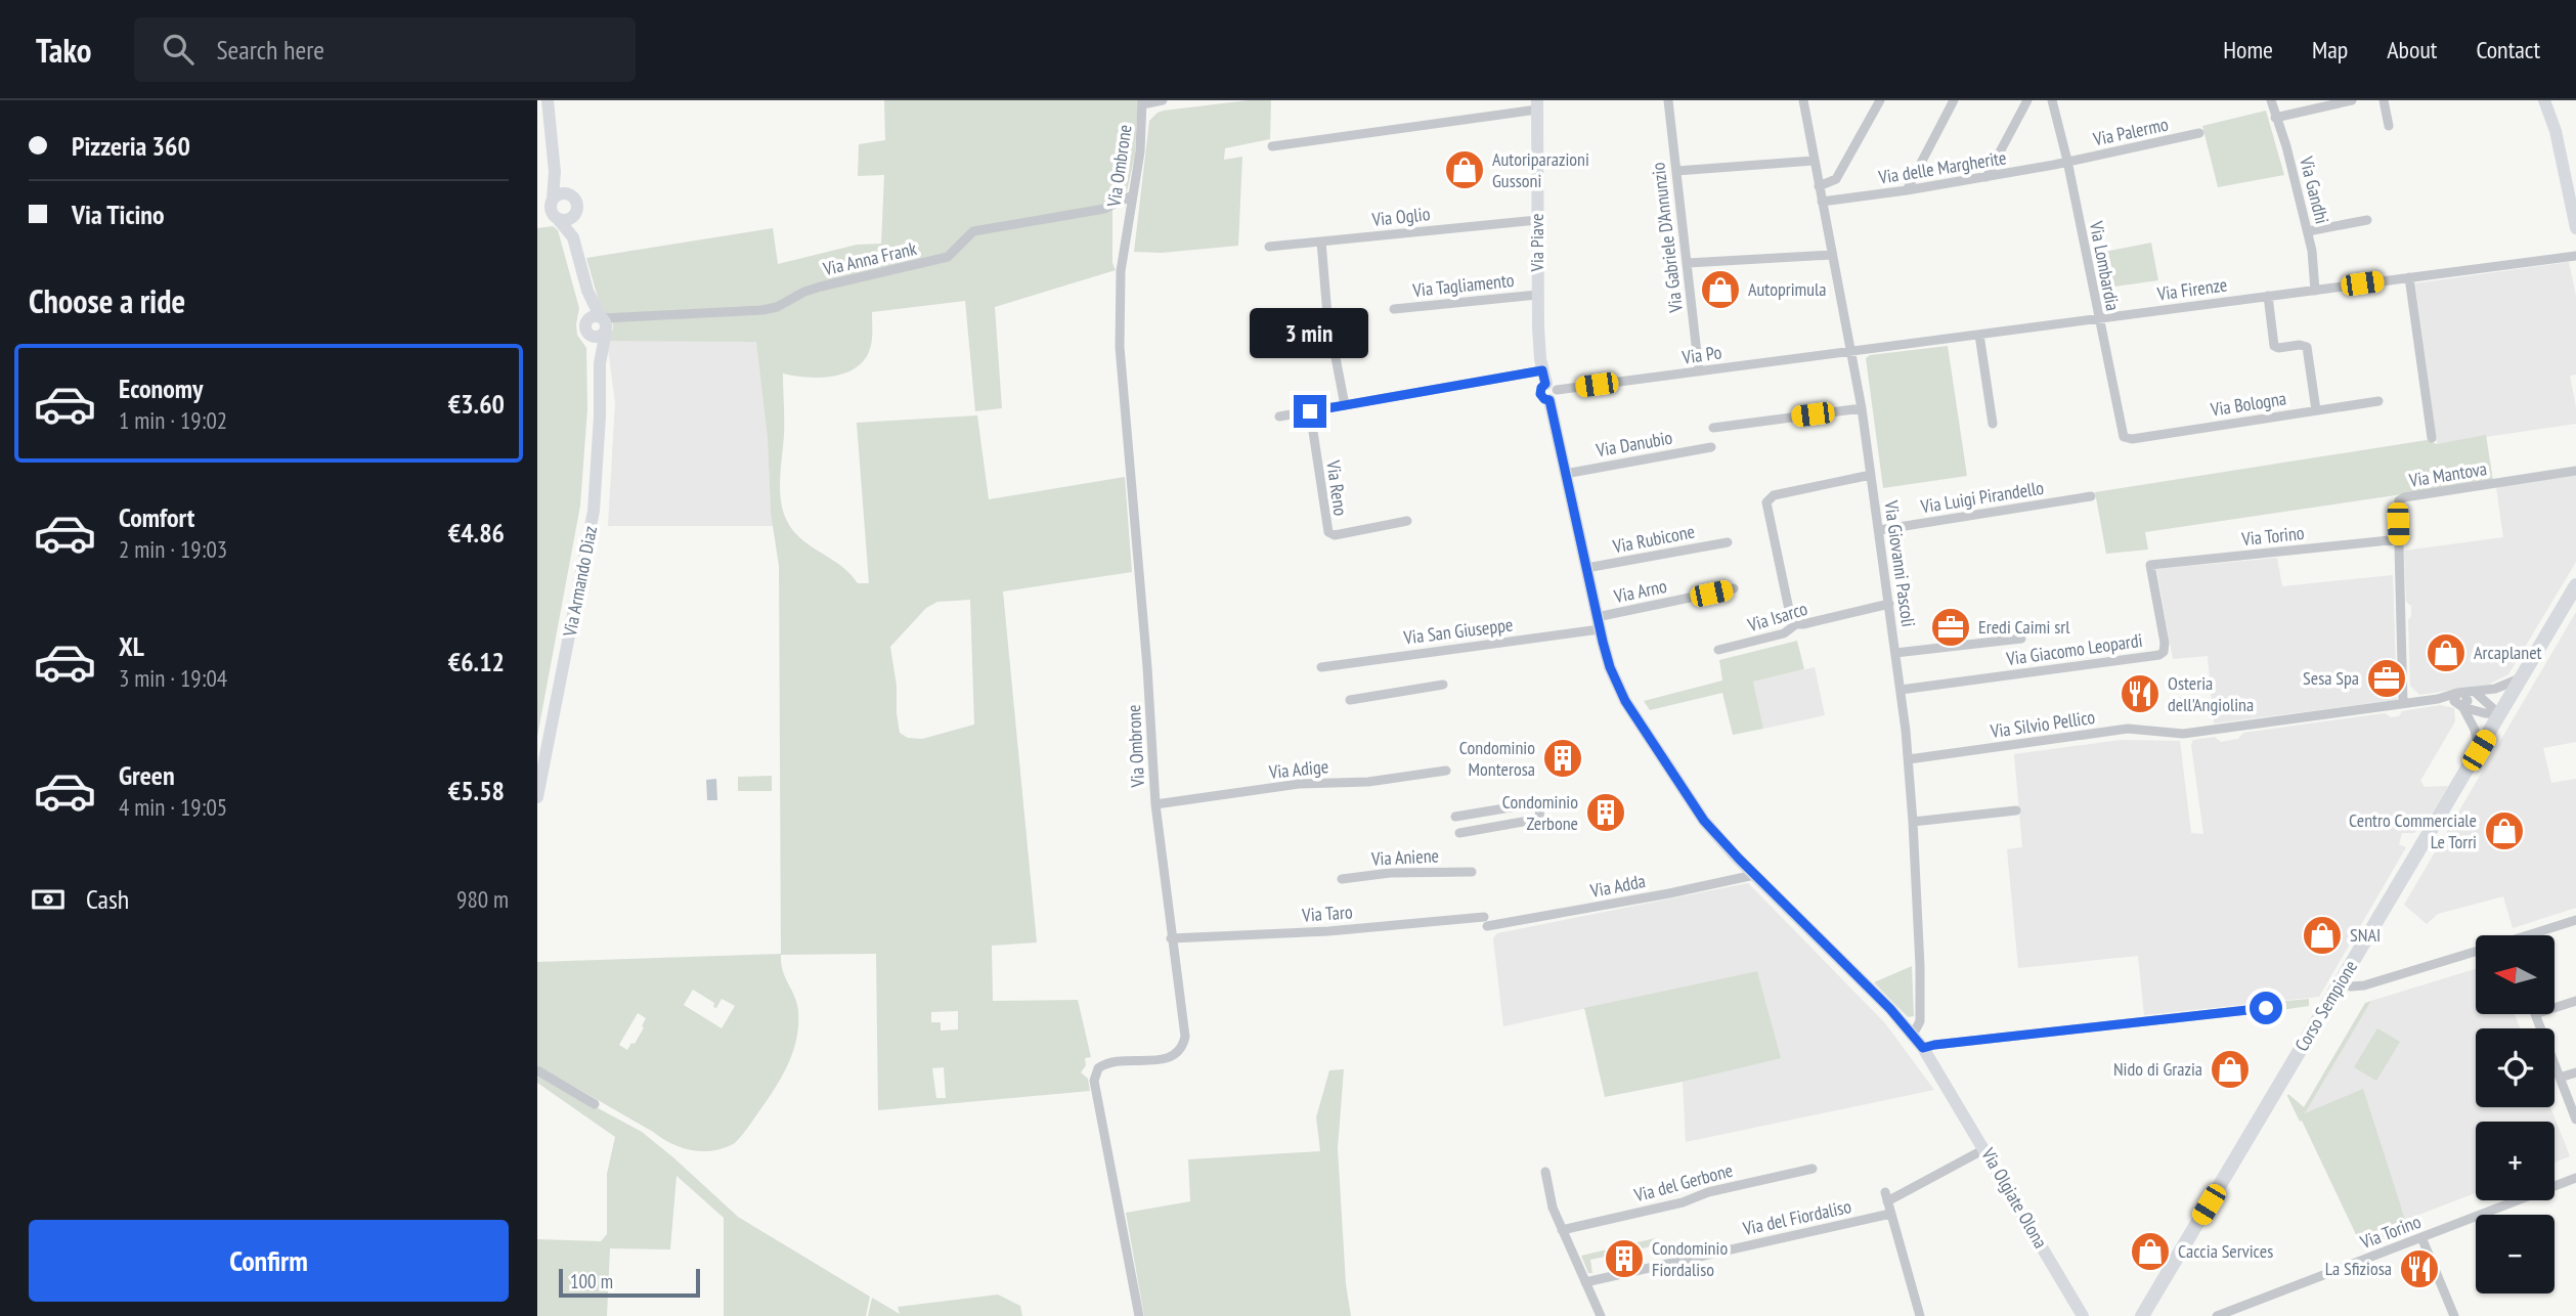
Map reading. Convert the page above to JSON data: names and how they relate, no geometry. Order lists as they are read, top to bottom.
{
  "streets": {
    "main road": ["Corso Sempione"],
    "street": [
      "Via Palermo",
      "Via Ombrone",
      "Via delle Margherite",
      "Via Gandhi",
      "Via Oglio",
      "Via Gabriele D'Annunzio",
      "Via Piave",
      "Via Anna Frank",
      "Via Lombardia",
      "Via Tagliamento",
      "Via Firenze",
      "Via Po",
      "Via Bologna",
      "Via Danubio",
      "Via Mantova",
      "Via Reno",
      "Via Luigi Pirandello",
      "Via Torino",
      "Via Rubicone",
      "Via Giovanni Pascoli",
      "Via Armando Diaz",
      "Via Arno",
      "Via Isarco",
      "Via San Giuseppe",
      "Via Giacomo Leopardi",
      "Via Silvio Pellico",
      "Via Adige",
      "Via Aniene",
      "Via Adda",
      "Via Taro",
      "Via del Gerbone",
      "Via Olgiate Olona",
      "Via del Fiordaliso"
    ]
  },
  "crossings": [
    ["Via Palermo", "Via delle Margherite"],
    ["Via Palermo", "Via Lombardia"],
    ["Via Ombrone", "Via Anna Frank"],
    ["Via Ombrone", "Via Adige"],
    ["Via Ombrone", "Via Taro"],
    ["Via delle Margherite", "Via Lombardia"],
    ["Via delle Margherite", "Via Giovanni Pascoli"],
    ["Via Gandhi", "Via Firenze"],
    ["Via Oglio", "Via Piave"],
    ["Via Gabriele D'Annunzio", "Via Po"],
    ["Via Piave", "Via Tagliamento"],
    ["Via Piave", "Via Po"],
    ["Via Piave", "Via Danubio"],
    ["Via Piave", "Via Rubicone"],
    ["Via Piave", "Via Giovanni Pascoli"],
    ["Via Piave", "Via Arno"],
    ["Via Piave", "Via San Giuseppe"],
    ["Via Piave", "Via Adda"],
    ["Via Piave", "Via Olgiate Olona"],
    ["Via Anna Frank", "Via Armando Diaz"],
    ["Via Lombardia", "Via Firenze"],
    ["Via Lombardia", "Via Bologna"],
    ["Via Firenze", "Via Po"],
    ["Via Firenze", "Via Giovanni Pascoli"],
    ["Via Po", "Via Giovanni Pascoli"],
    ["Via Mantova", "Via Torino"],
    ["Via Mantova", "Via Silvio Pellico"],
    ["Via Luigi Pirandello", "Via Giovanni Pascoli"],
    ["Via Torino", "Via Giacomo Leopardi"],
    ["Via Giovanni Pascoli", "Via Isarco"],
    ["Via Giovanni Pascoli", "Via Giacomo Leopardi"],
    ["Via Giovanni Pascoli", "Via Silvio Pellico"],
    ["Via Arno", "Via San Giuseppe"],
    ["Via Silvio Pellico", "Corso Sempione"],
    ["Via Adda", "Via Taro"]
  ],
  "places": {
    "shop": [
      "Autoriparazioni Gussoni",
      "Autoprimula",
      "Arcaplanet",
      "Centro Commerciale Le Torri",
      "SNAI",
      "Nido di Grazia",
      "Caccia Services"
    ],
    "office": ["Eredi Caimi srl", "Sesa Spa"],
    "restaurant": ["Osteria dell'Angiolina", "La Sfiziosa"],
    "building": ["Condominio Monterosa", "Condominio Zerbone", "Condominio Fiordaliso"]
  },
  "scale_bar": "100 m",
  "north": "left",
  "page": {
    "header": "Tako",
    "search": "Search here",
    "nav": [
      "Home",
      "Map",
      "About",
      "Contact"
    ],
    "banner": ["Pizzeria 360", "Via Ticino"],
    "heading": "Choose a ride",
    "bubble": "3 min",
    "list": [
      {
        "name": "Economy",
        "note": "1 min · 19:02",
        "value": "€3.60"
      },
      {
        "name": "Comfort",
        "note": "2 min · 19:03",
        "value": "€4.86"
      },
      {
        "name": "XL",
        "note": "3 min · 19:04",
        "value": "€6.12"
      },
      {
        "name": "Green",
        "note": "4 min · 19:05",
        "value": "€5.58"
      }
    ],
    "pay": ["Cash", "980 m"],
    "map_buttons": ["+", "−"],
    "buttons": "Confirm",
    "scale": "100 m"
  }
}
